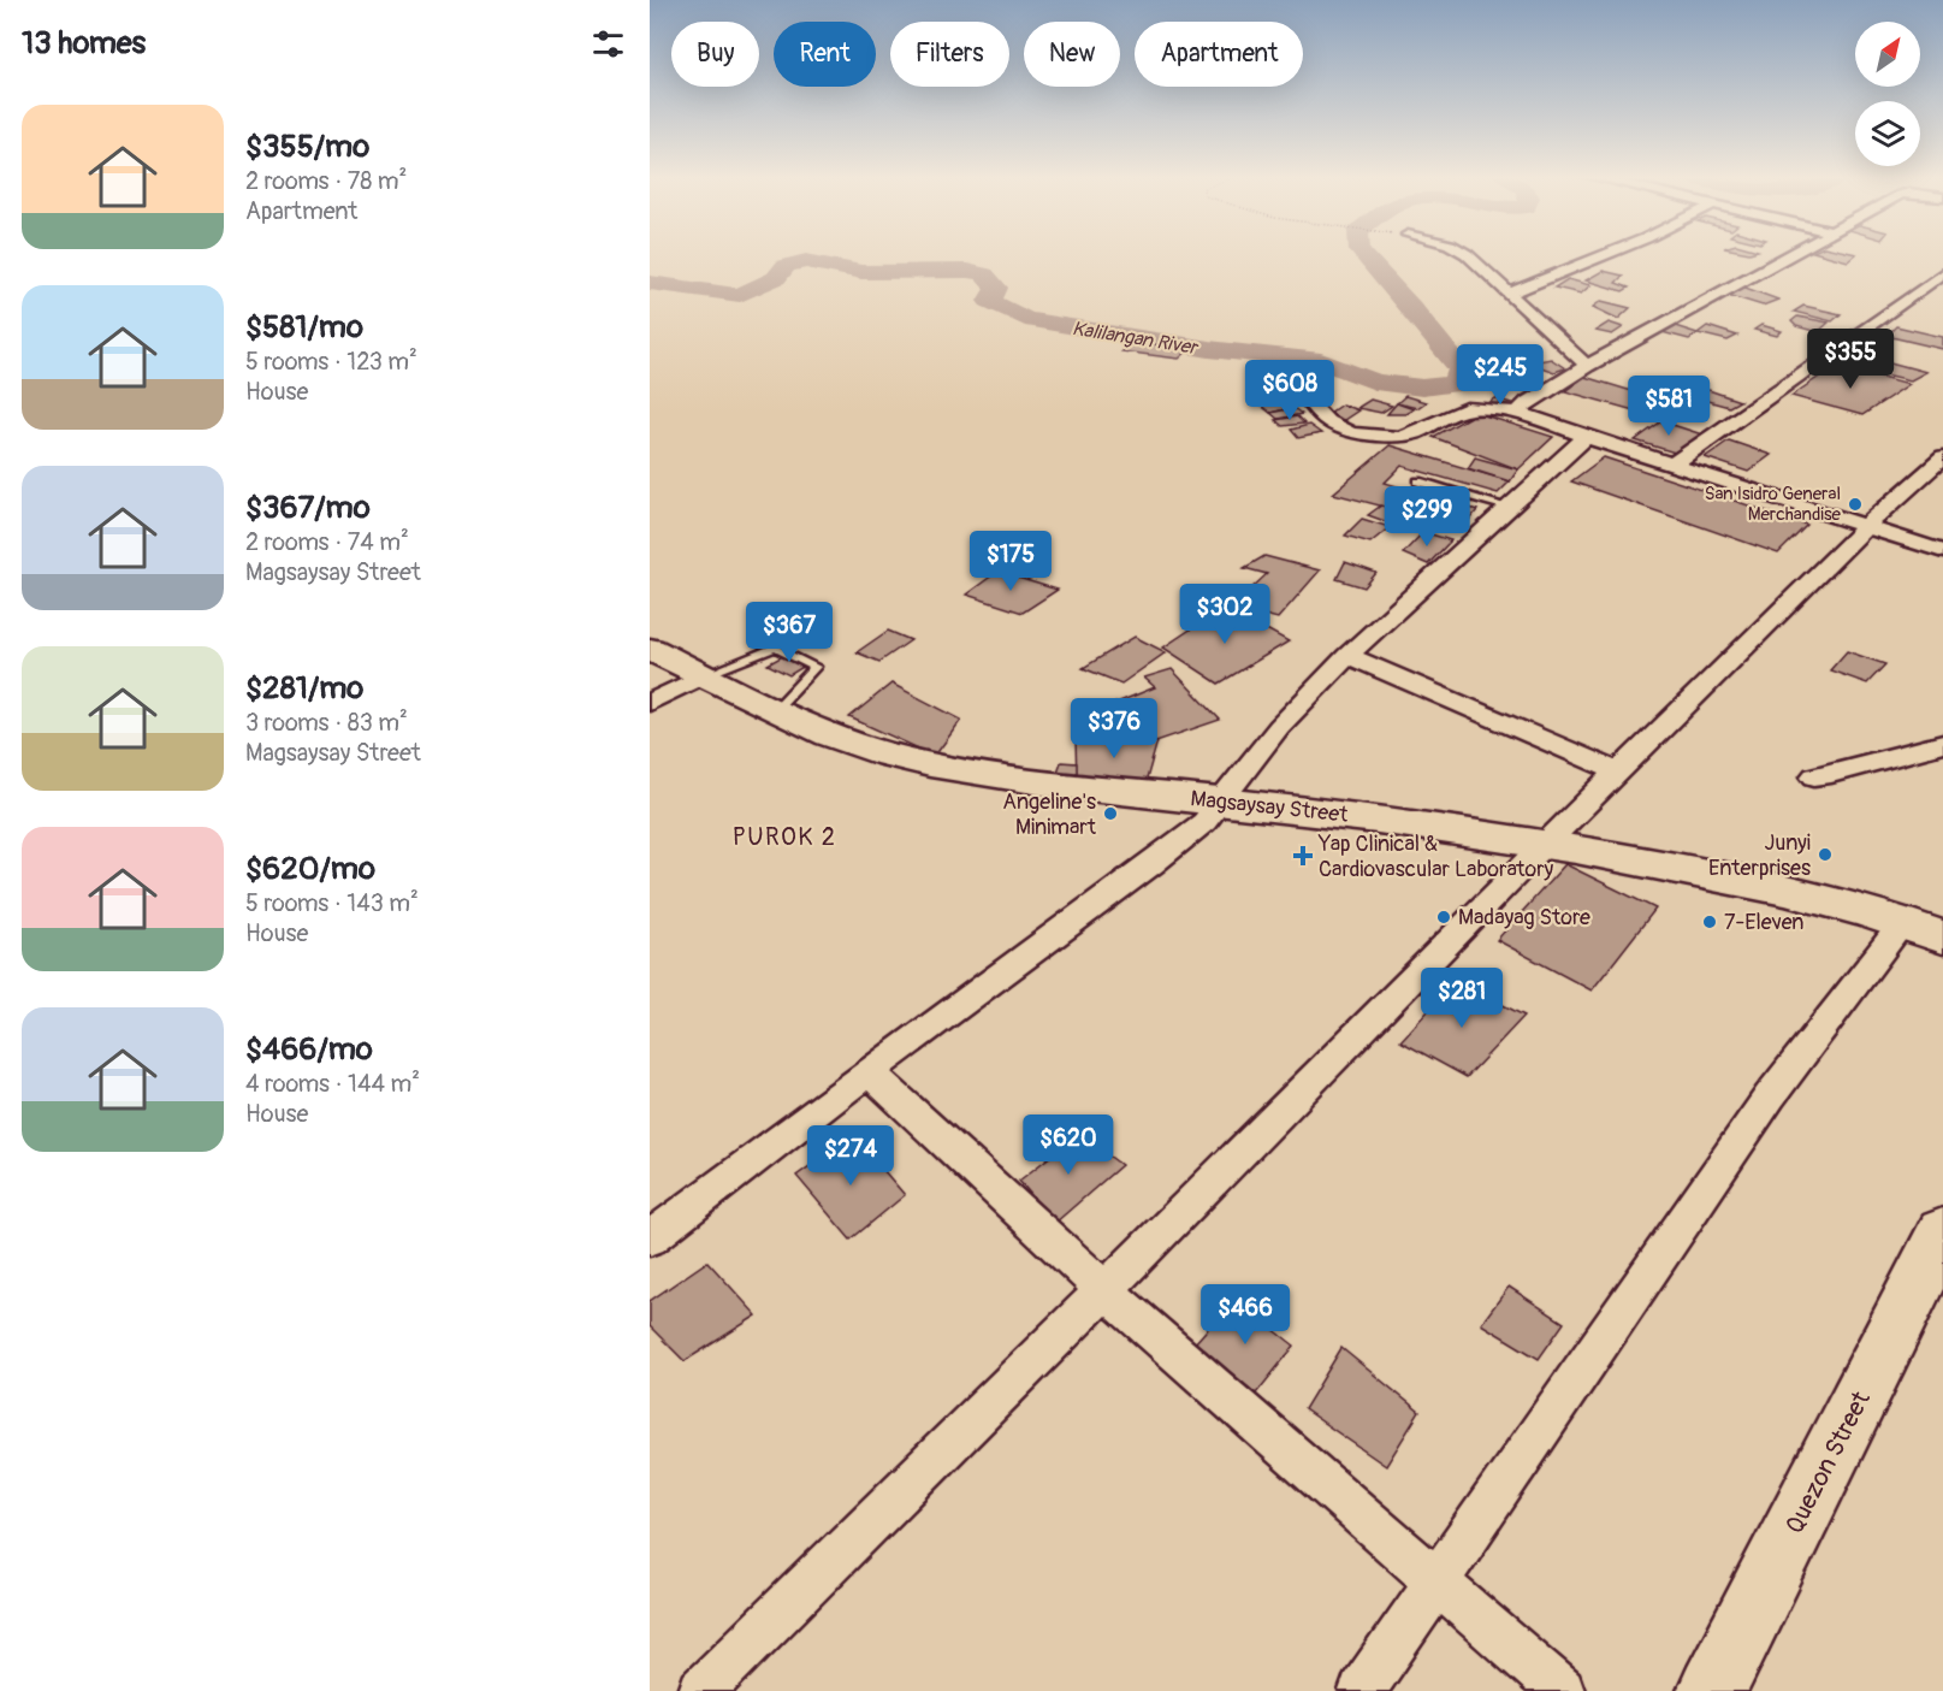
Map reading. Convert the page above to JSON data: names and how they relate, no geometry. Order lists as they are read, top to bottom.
{
  "streets": {
    "main road": ["Magsaysay Street", "Quezon Street"]
  },
  "districts": ["PUROK 2"],
  "water": ["Kalilangan River"],
  "places": {
    "other": [
      "San Isidro General Merchandise",
      "Angeline's Minimart",
      "Junyi Enterprises",
      "Madayag Store",
      "7-Eleven"
    ],
    "health": ["Yap Clinical & Cardiovascular Laboratory"]
  },
  "north": "top right",
  "page": {
    "heading": "13 homes",
    "chip": [
      "Buy",
      "Rent",
      "Filters",
      "New",
      "Apartment"
    ],
    "list": [
      {
        "name": "$355/mo",
        "note": "2 rooms · 78 m² · Apartment"
      },
      {
        "name": "$581/mo",
        "note": "5 rooms · 123 m² · House"
      },
      {
        "name": "$367/mo",
        "note": "2 rooms · 74 m² · Magsaysay Street"
      },
      {
        "name": "$281/mo",
        "note": "3 rooms · 83 m² · Magsaysay Street"
      },
      {
        "name": "$620/mo",
        "note": "5 rooms · 143 m² · House"
      },
      {
        "name": "$466/mo",
        "note": "4 rooms · 144 m² · House"
      }
    ],
    "price": [
      "$355",
      "$245",
      "$608",
      "$581",
      "$299",
      "$175",
      "$302",
      "$367",
      "$376",
      "$281",
      "$620",
      "$274",
      "$466"
    ]
  }
}
